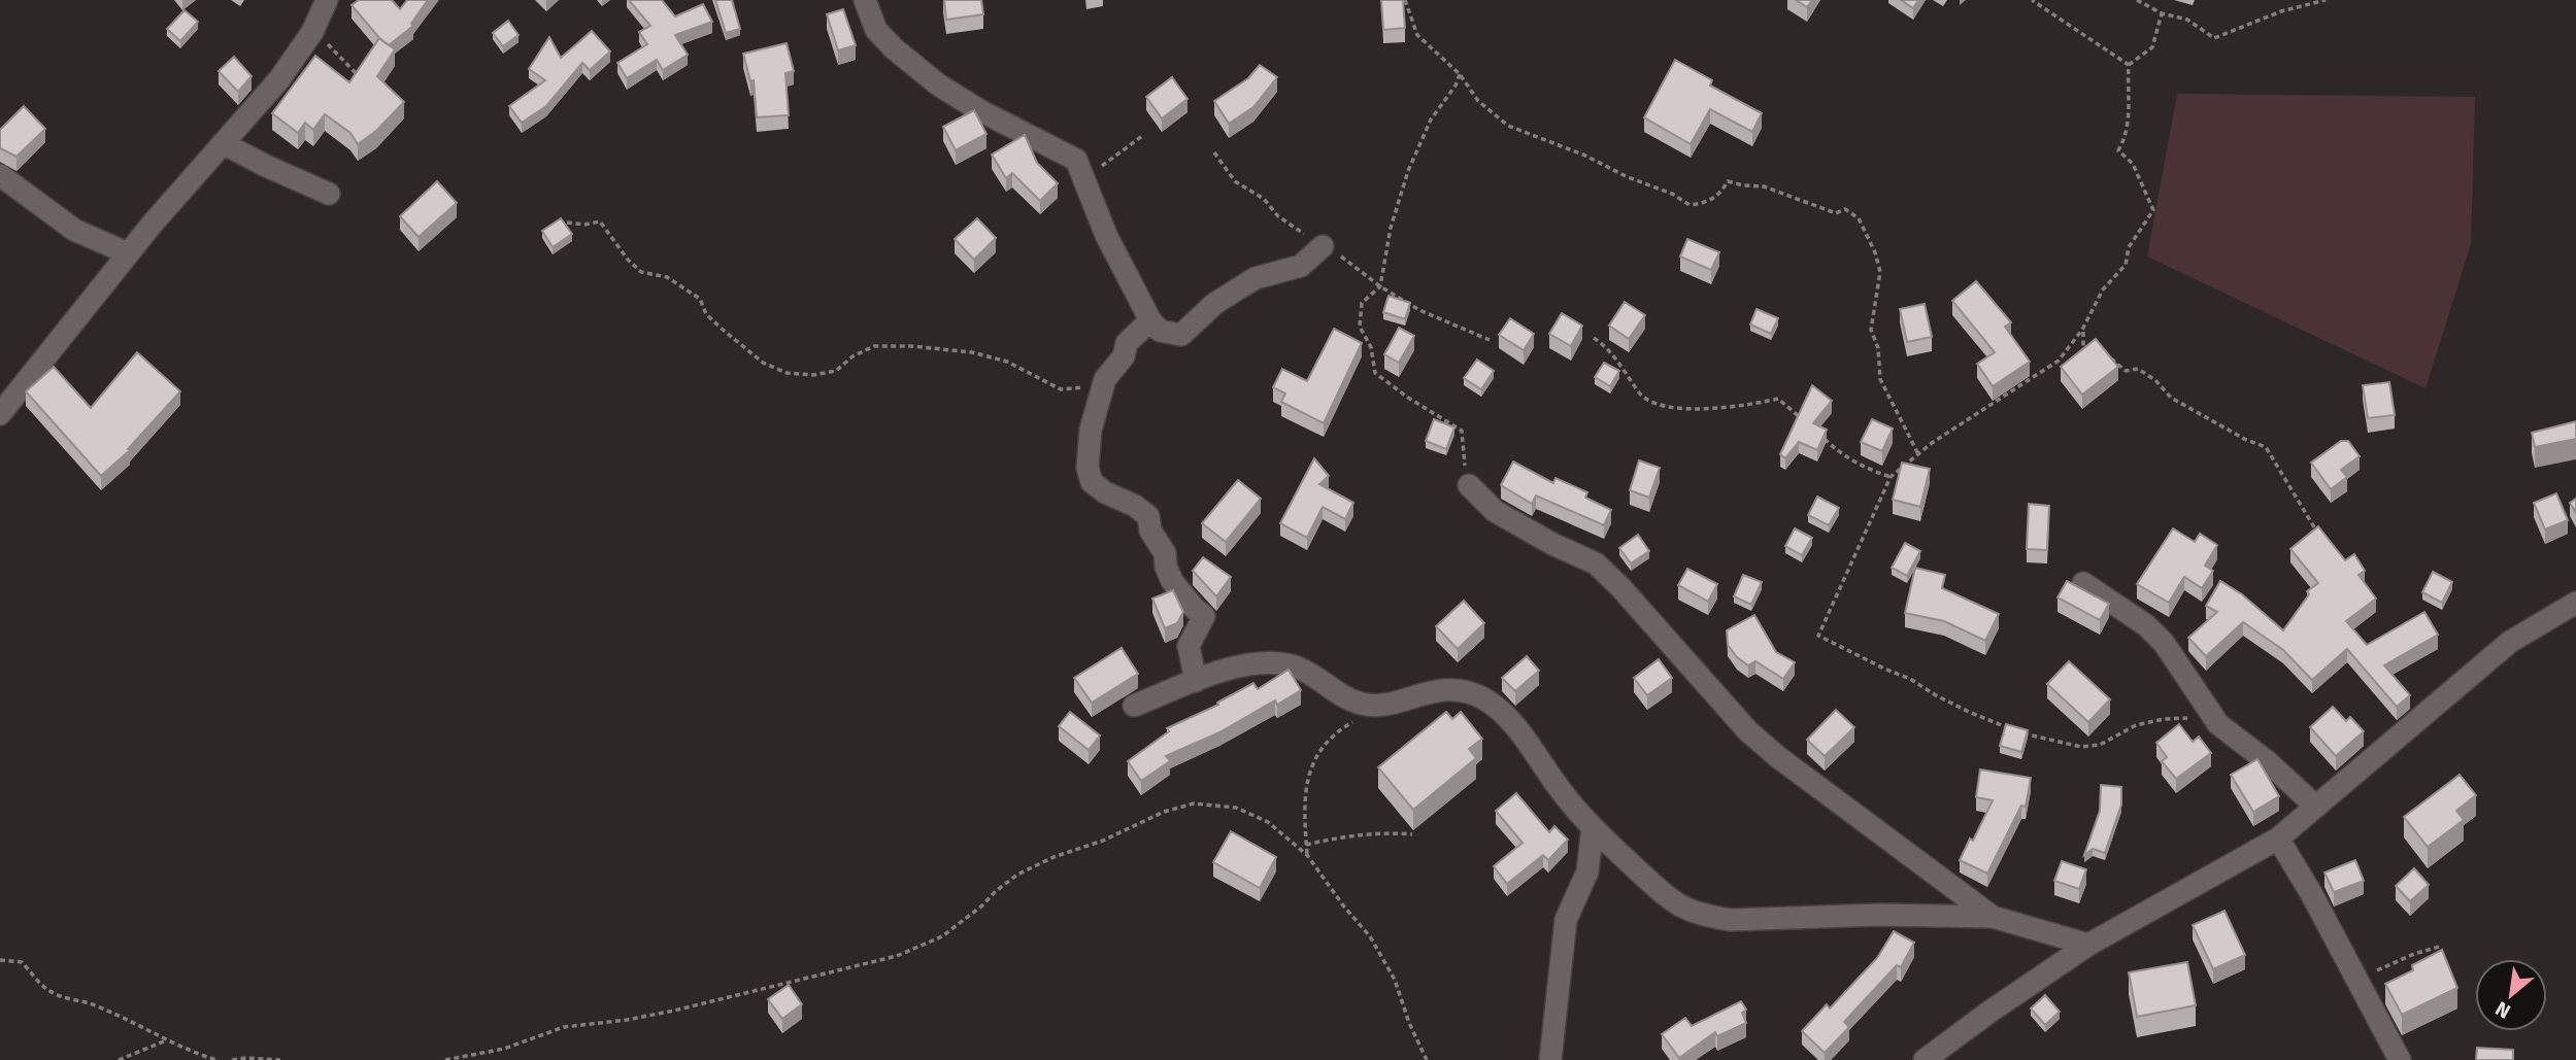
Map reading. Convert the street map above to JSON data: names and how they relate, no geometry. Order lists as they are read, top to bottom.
{
  "north": "bottom left"
}
